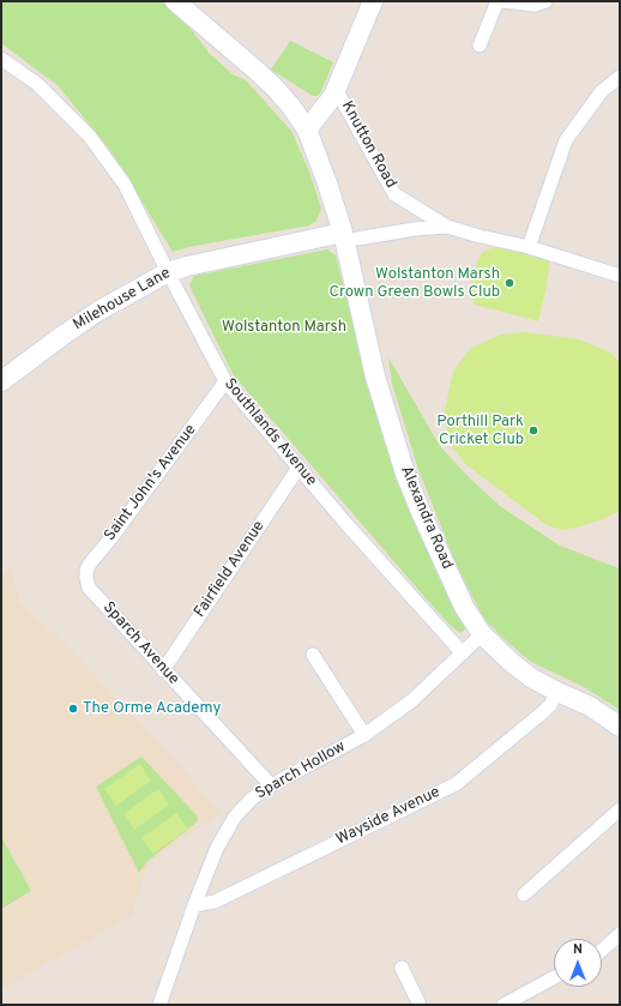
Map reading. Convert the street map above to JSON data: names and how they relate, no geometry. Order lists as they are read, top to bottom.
{
  "streets": {
    "main road": ["Milehouse Lane", "Alexandra Road"],
    "street": [
      "Knutton Road",
      "Southlands Avenue",
      "Saint John's Avenue",
      "Fairfield Avenue",
      "Sparch Avenue",
      "Sparch Hollow",
      "Wayside Avenue"
    ]
  },
  "crossings": [
    ["Milehouse Lane", "Southlands Avenue"],
    ["Milehouse Lane", "Alexandra Road"],
    ["Southlands Avenue", "Saint John's Avenue"],
    ["Southlands Avenue", "Fairfield Avenue"],
    ["Southlands Avenue", "Sparch Hollow"],
    ["Saint John's Avenue", "Sparch Avenue"],
    ["Alexandra Road", "Sparch Hollow"],
    ["Alexandra Road", "Wayside Avenue"],
    ["Fairfield Avenue", "Sparch Avenue"],
    ["Sparch Avenue", "Sparch Hollow"],
    ["Sparch Hollow", "Wayside Avenue"]
  ],
  "parks": ["Wolstanton Marsh"],
  "places": ["Wolstanton Marsh Crown Green Bowls Club", "Porthill Park Cricket Club", "The Orme Academy"],
  "north": "top"
}
